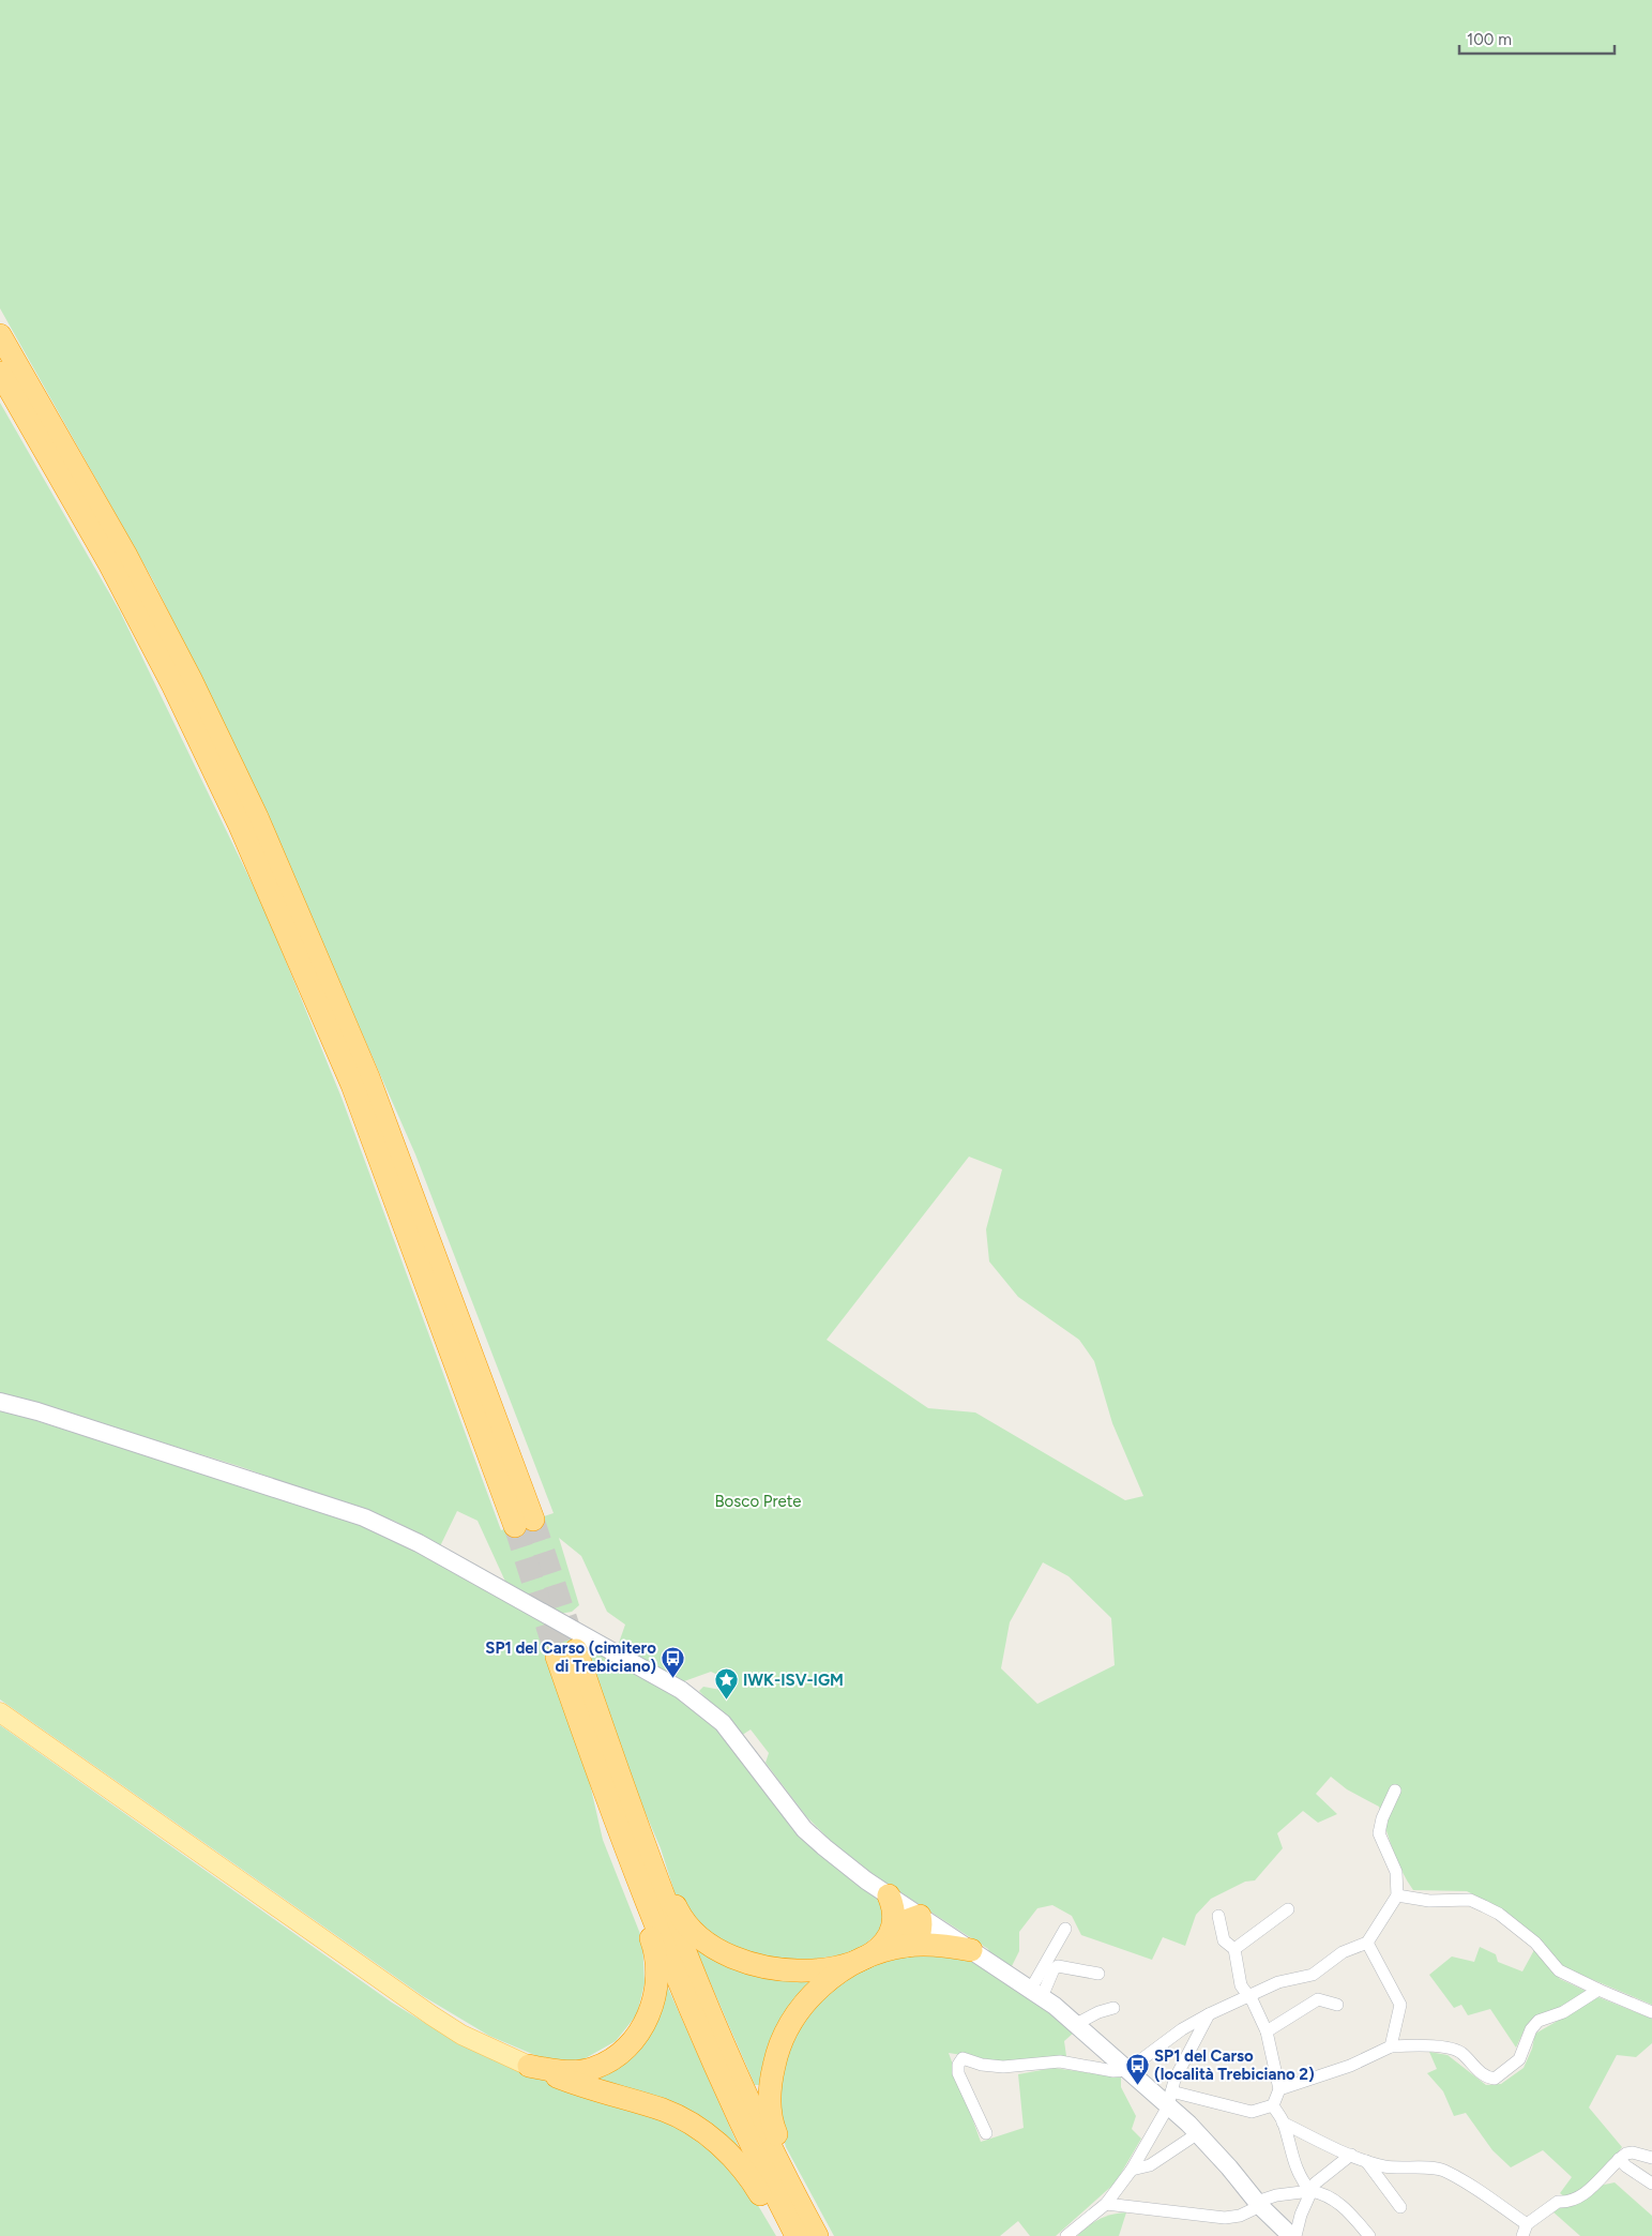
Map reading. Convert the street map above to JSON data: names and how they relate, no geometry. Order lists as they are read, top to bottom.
{
  "parks": ["Bosco Prete"],
  "places": {
    "bus stop": ["SP1 del Carso (cimitero di Trebiciano)", "SP1 del Carso (località Trebiciano 2)"],
    "place": ["IWK-ISV-IGM"]
  },
  "scale_bar": "100 m"
}
